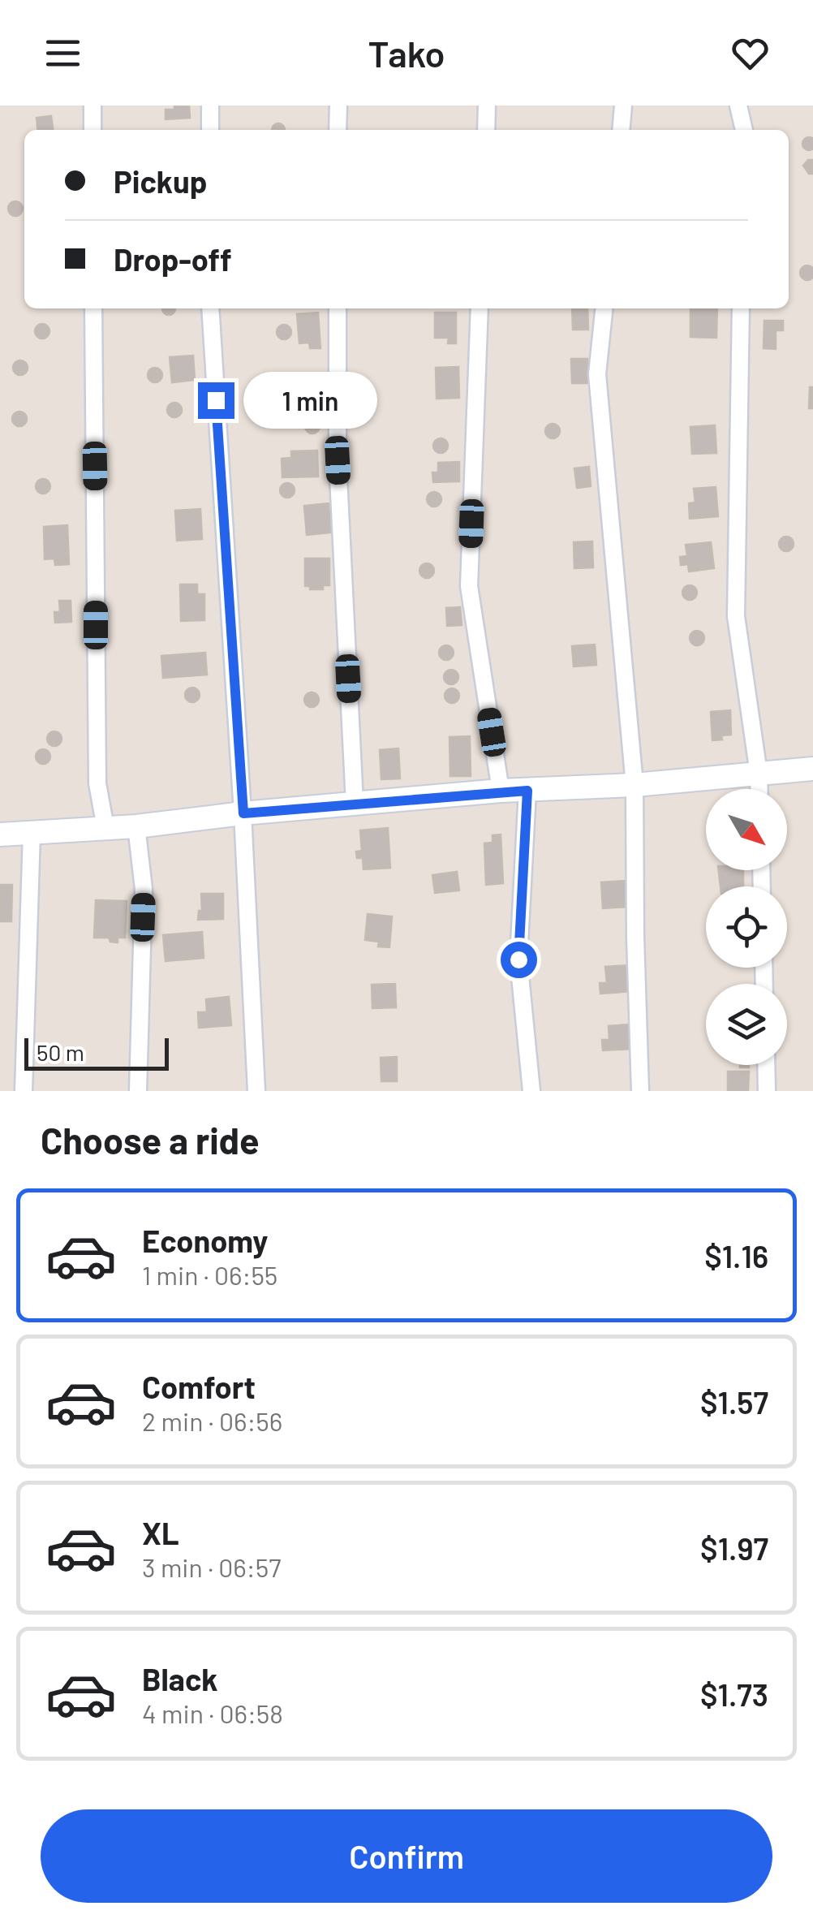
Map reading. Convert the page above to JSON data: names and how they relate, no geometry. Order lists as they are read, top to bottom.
{
  "scale_bar": "50 m",
  "north": "bottom right",
  "page": {
    "header": "Tako",
    "banner": ["Pickup", "Drop-off"],
    "bubble": "1 min",
    "scale": "50 m",
    "heading": "Choose a ride",
    "list": [
      {
        "name": "Economy",
        "note": "1 min · 06:55",
        "value": "$1.16"
      },
      {
        "name": "Comfort",
        "note": "2 min · 06:56",
        "value": "$1.57"
      },
      {
        "name": "XL",
        "note": "3 min · 06:57",
        "value": "$1.97"
      },
      {
        "name": "Black",
        "note": "4 min · 06:58",
        "value": "$1.73"
      }
    ],
    "buttons": "Confirm"
  }
}
